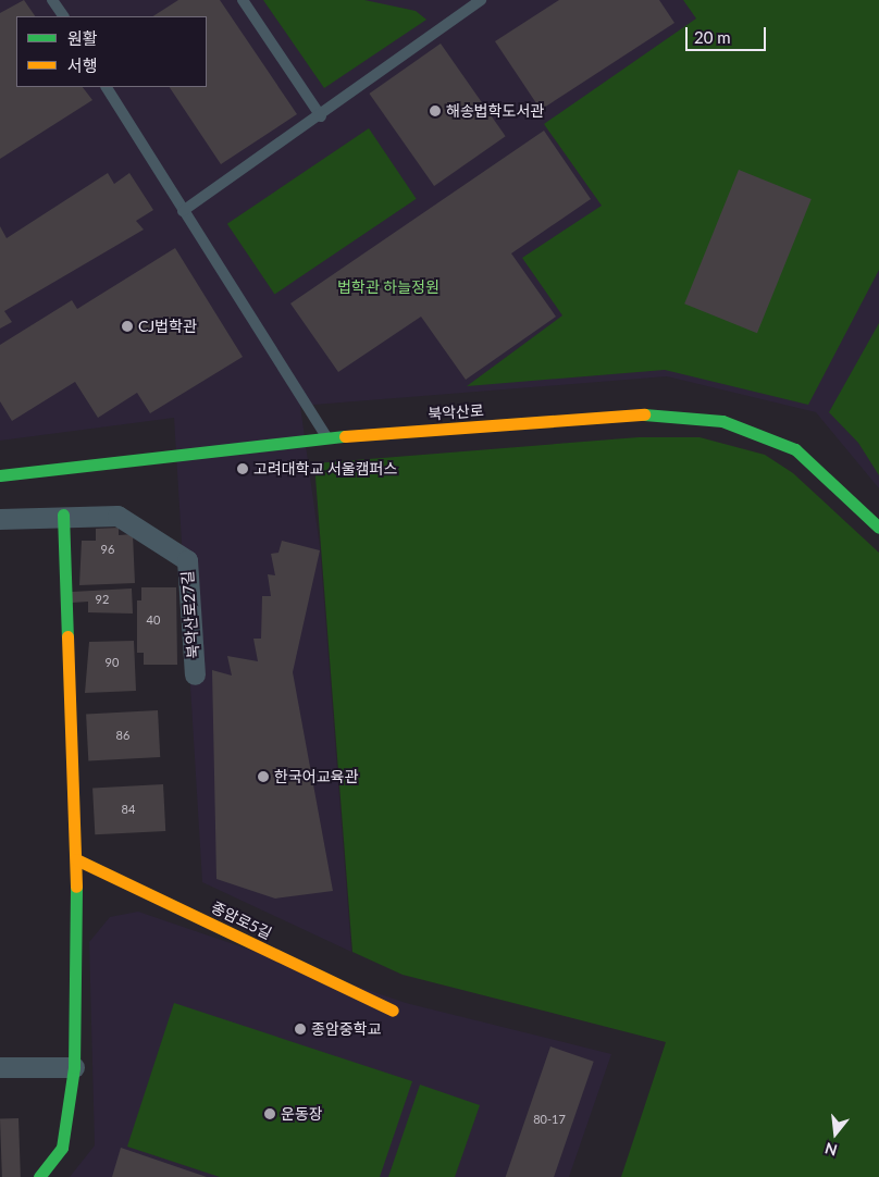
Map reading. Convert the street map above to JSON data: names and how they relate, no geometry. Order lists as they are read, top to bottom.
{
  "streets": {
    "street": ["북악산로", "북악산로27길", "종암로5길"]
  },
  "parks": ["법학관 하늘정원"],
  "places": [
    "해송법학도서관",
    "CJ법학관",
    "고려대학교 서울캠퍼스",
    "한국어교육관",
    "종암중학교",
    "운동장"
  ],
  "house_numbers": [
    "96",
    "92",
    "40",
    "90",
    "86",
    "84",
    "80-17"
  ],
  "legend": ["원활", "서행"],
  "scale_bar": "20 m",
  "north": "bottom"
}
